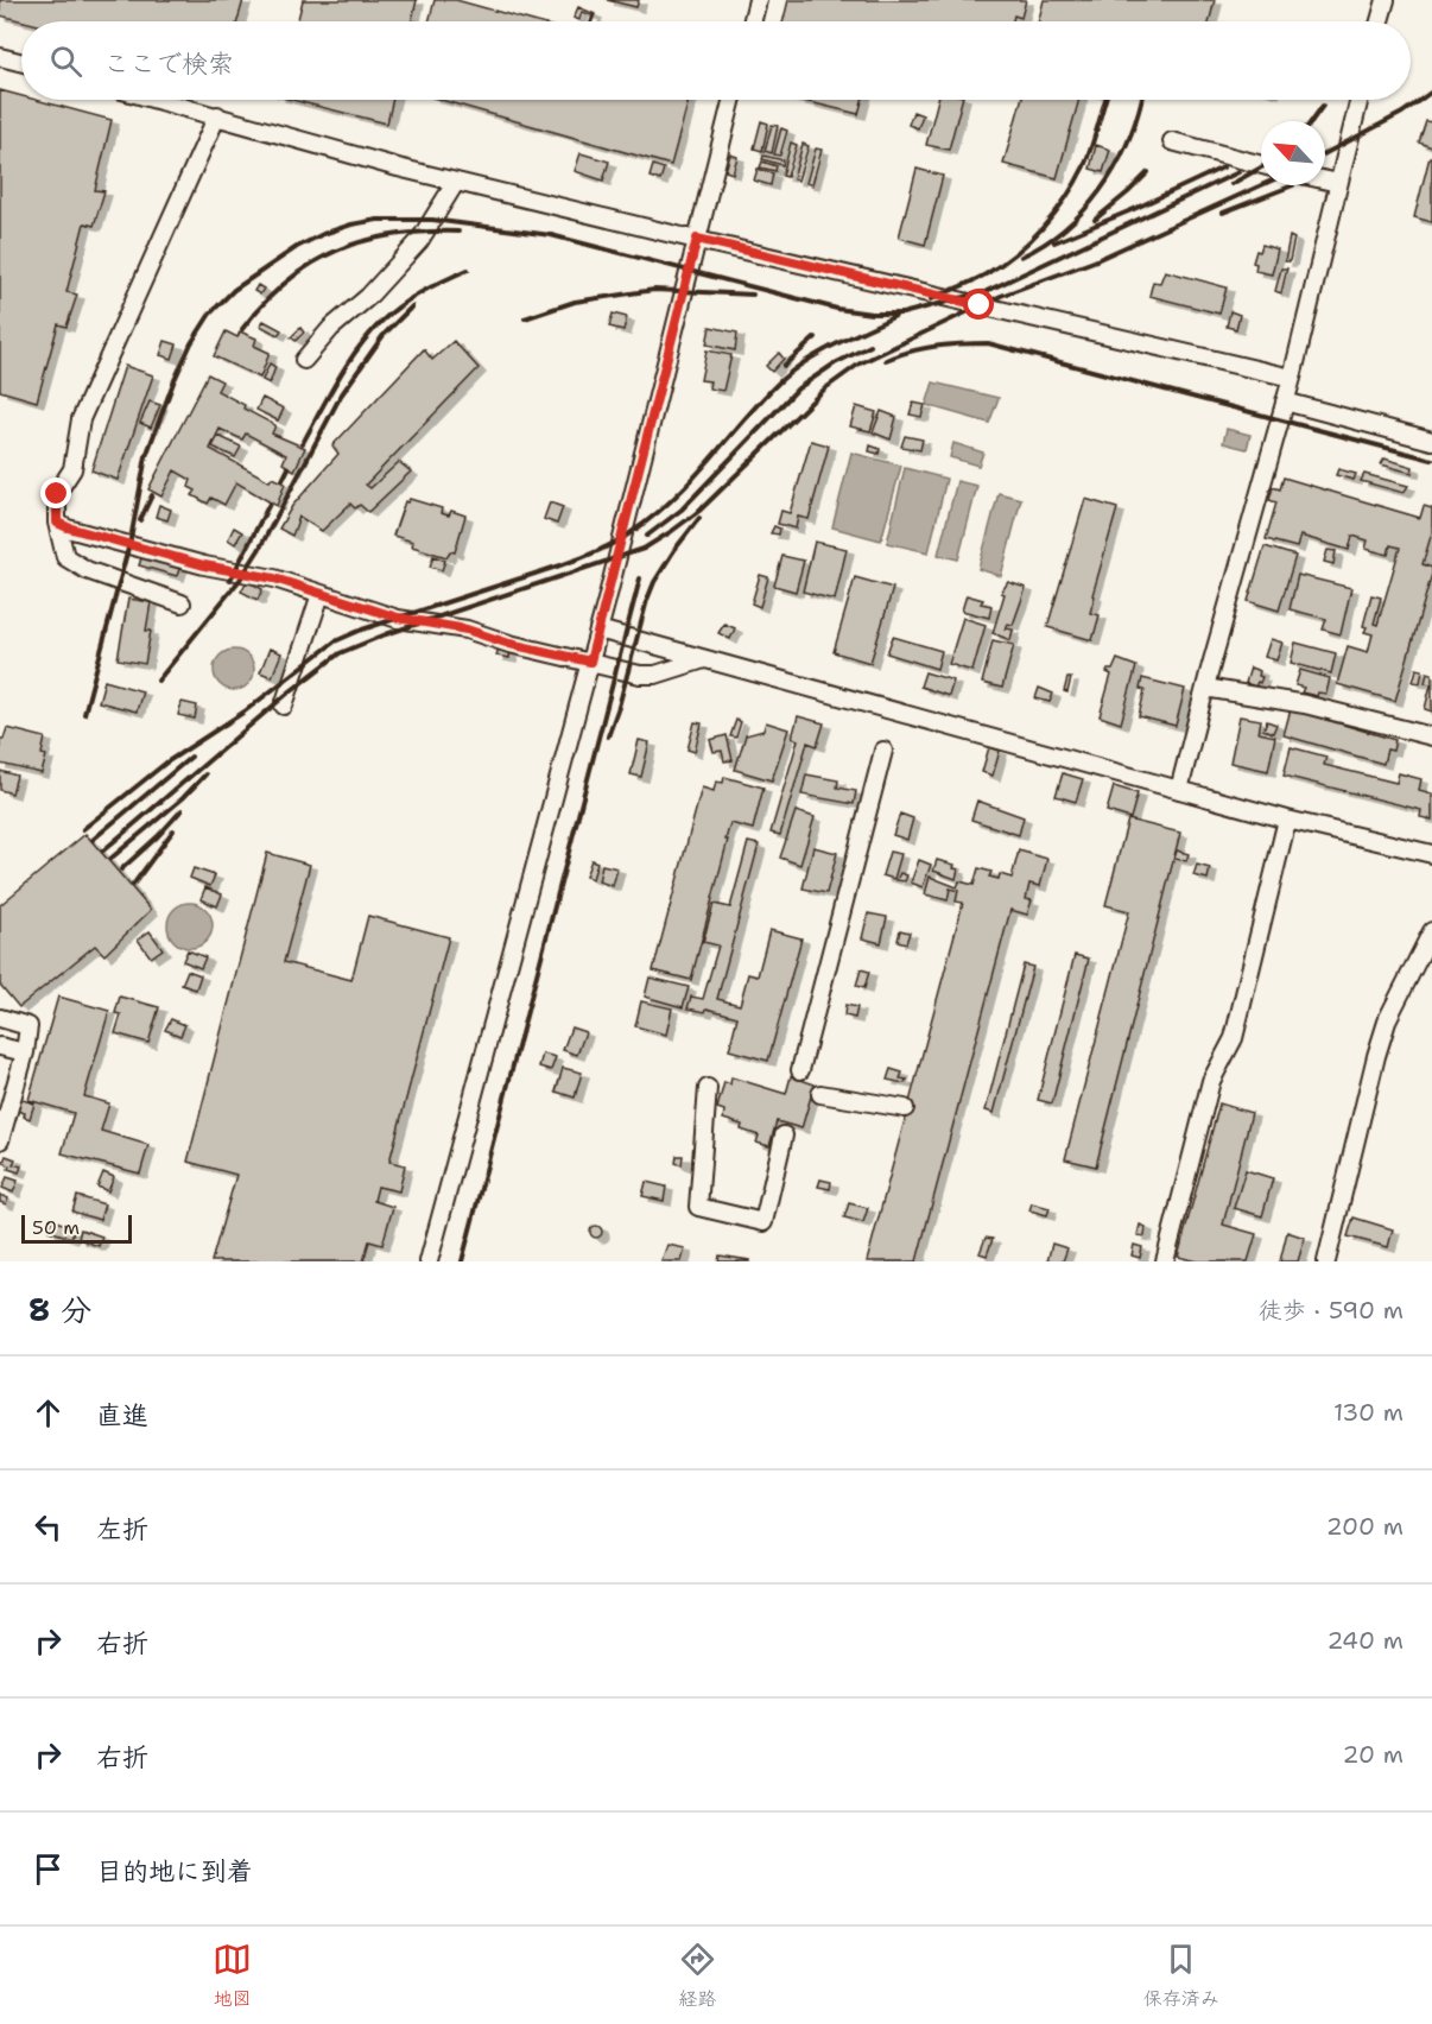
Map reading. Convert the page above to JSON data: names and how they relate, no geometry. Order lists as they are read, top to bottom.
{
  "scale_bar": "50 m",
  "north": "top left",
  "page": {
    "search": "ここで検索",
    "scale": "50 m",
    "heading": ["8 分", "徒歩 · 590 m"],
    "list": [
      ["直進", "130 m"],
      ["左折", "200 m"],
      ["右折", "240 m"],
      ["右折", "20 m"],
      "目的地に到着"
    ],
    "nav": ["地図", "経路", "保存済み"]
  }
}
